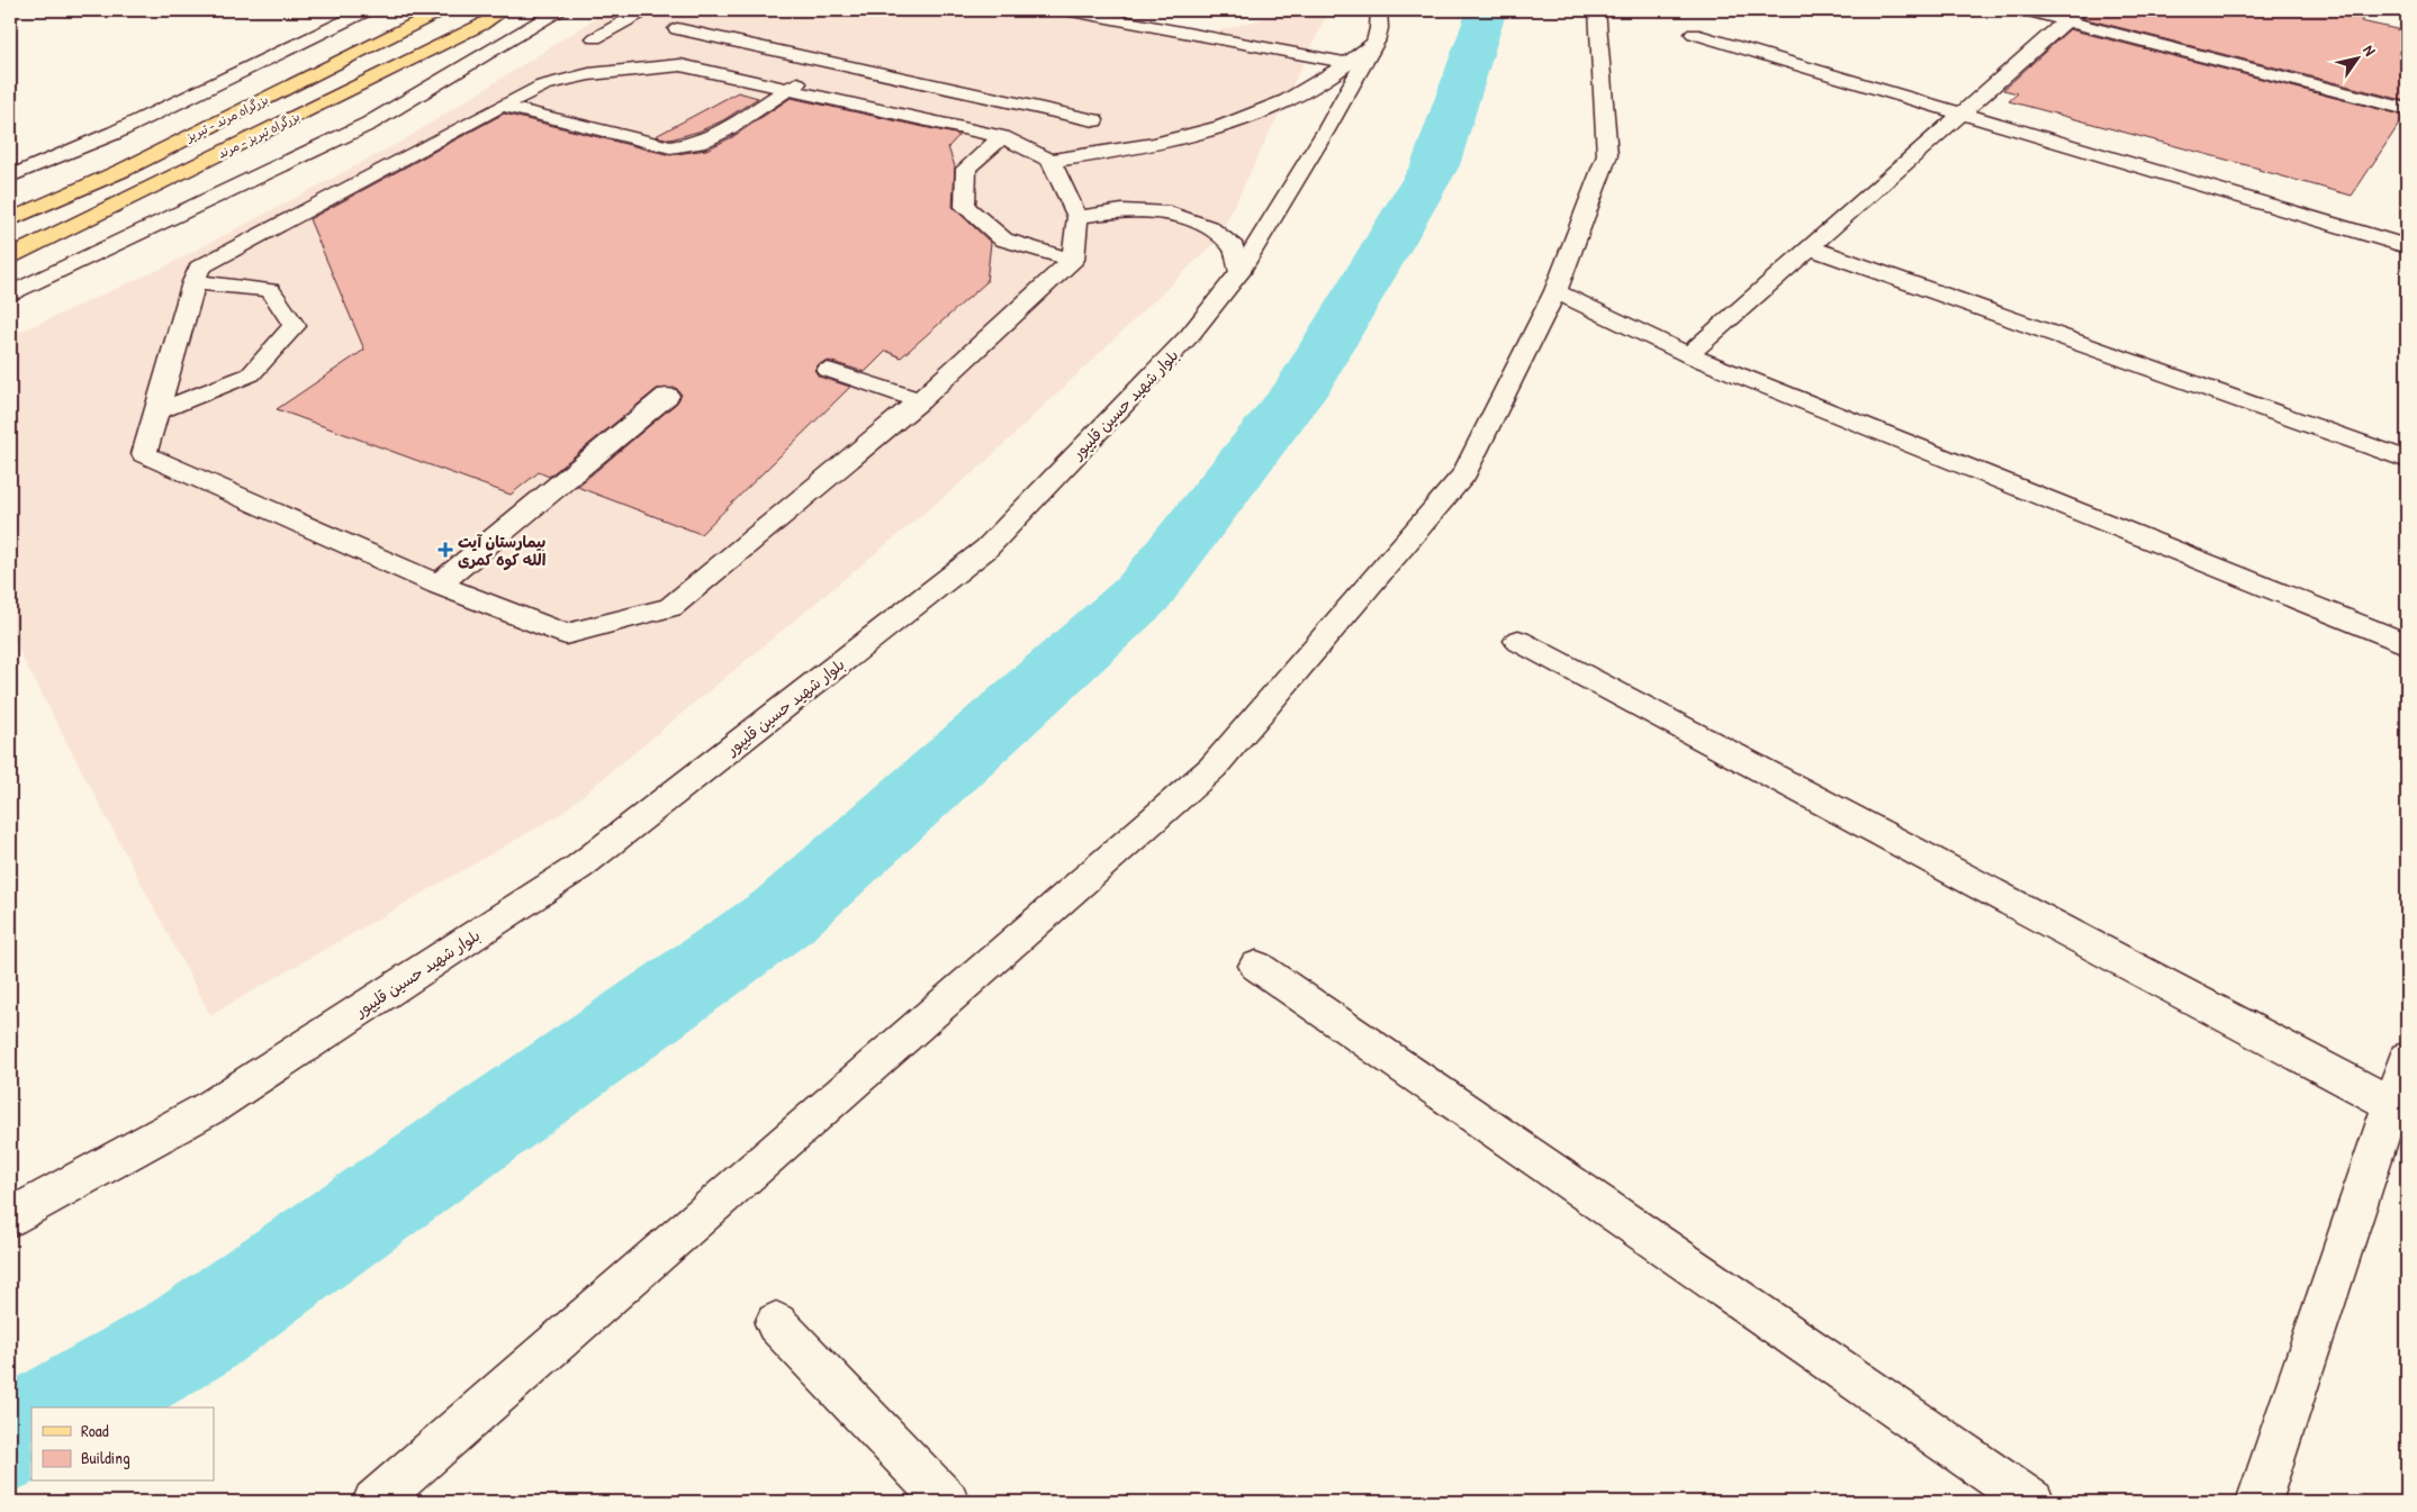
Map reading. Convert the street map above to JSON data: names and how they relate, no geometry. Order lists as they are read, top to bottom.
{
  "streets": {
    "main road": ["بزرگراه مرند - تبریز", "بزرگراه تبریز - مرند"],
    "street": ["بلوار شهید حسین قلیپور"]
  },
  "places": {
    "health": ["بیمارستان آیت الله کوه کمری"]
  },
  "legend": ["Road", "Building"],
  "north": "top right"
}
